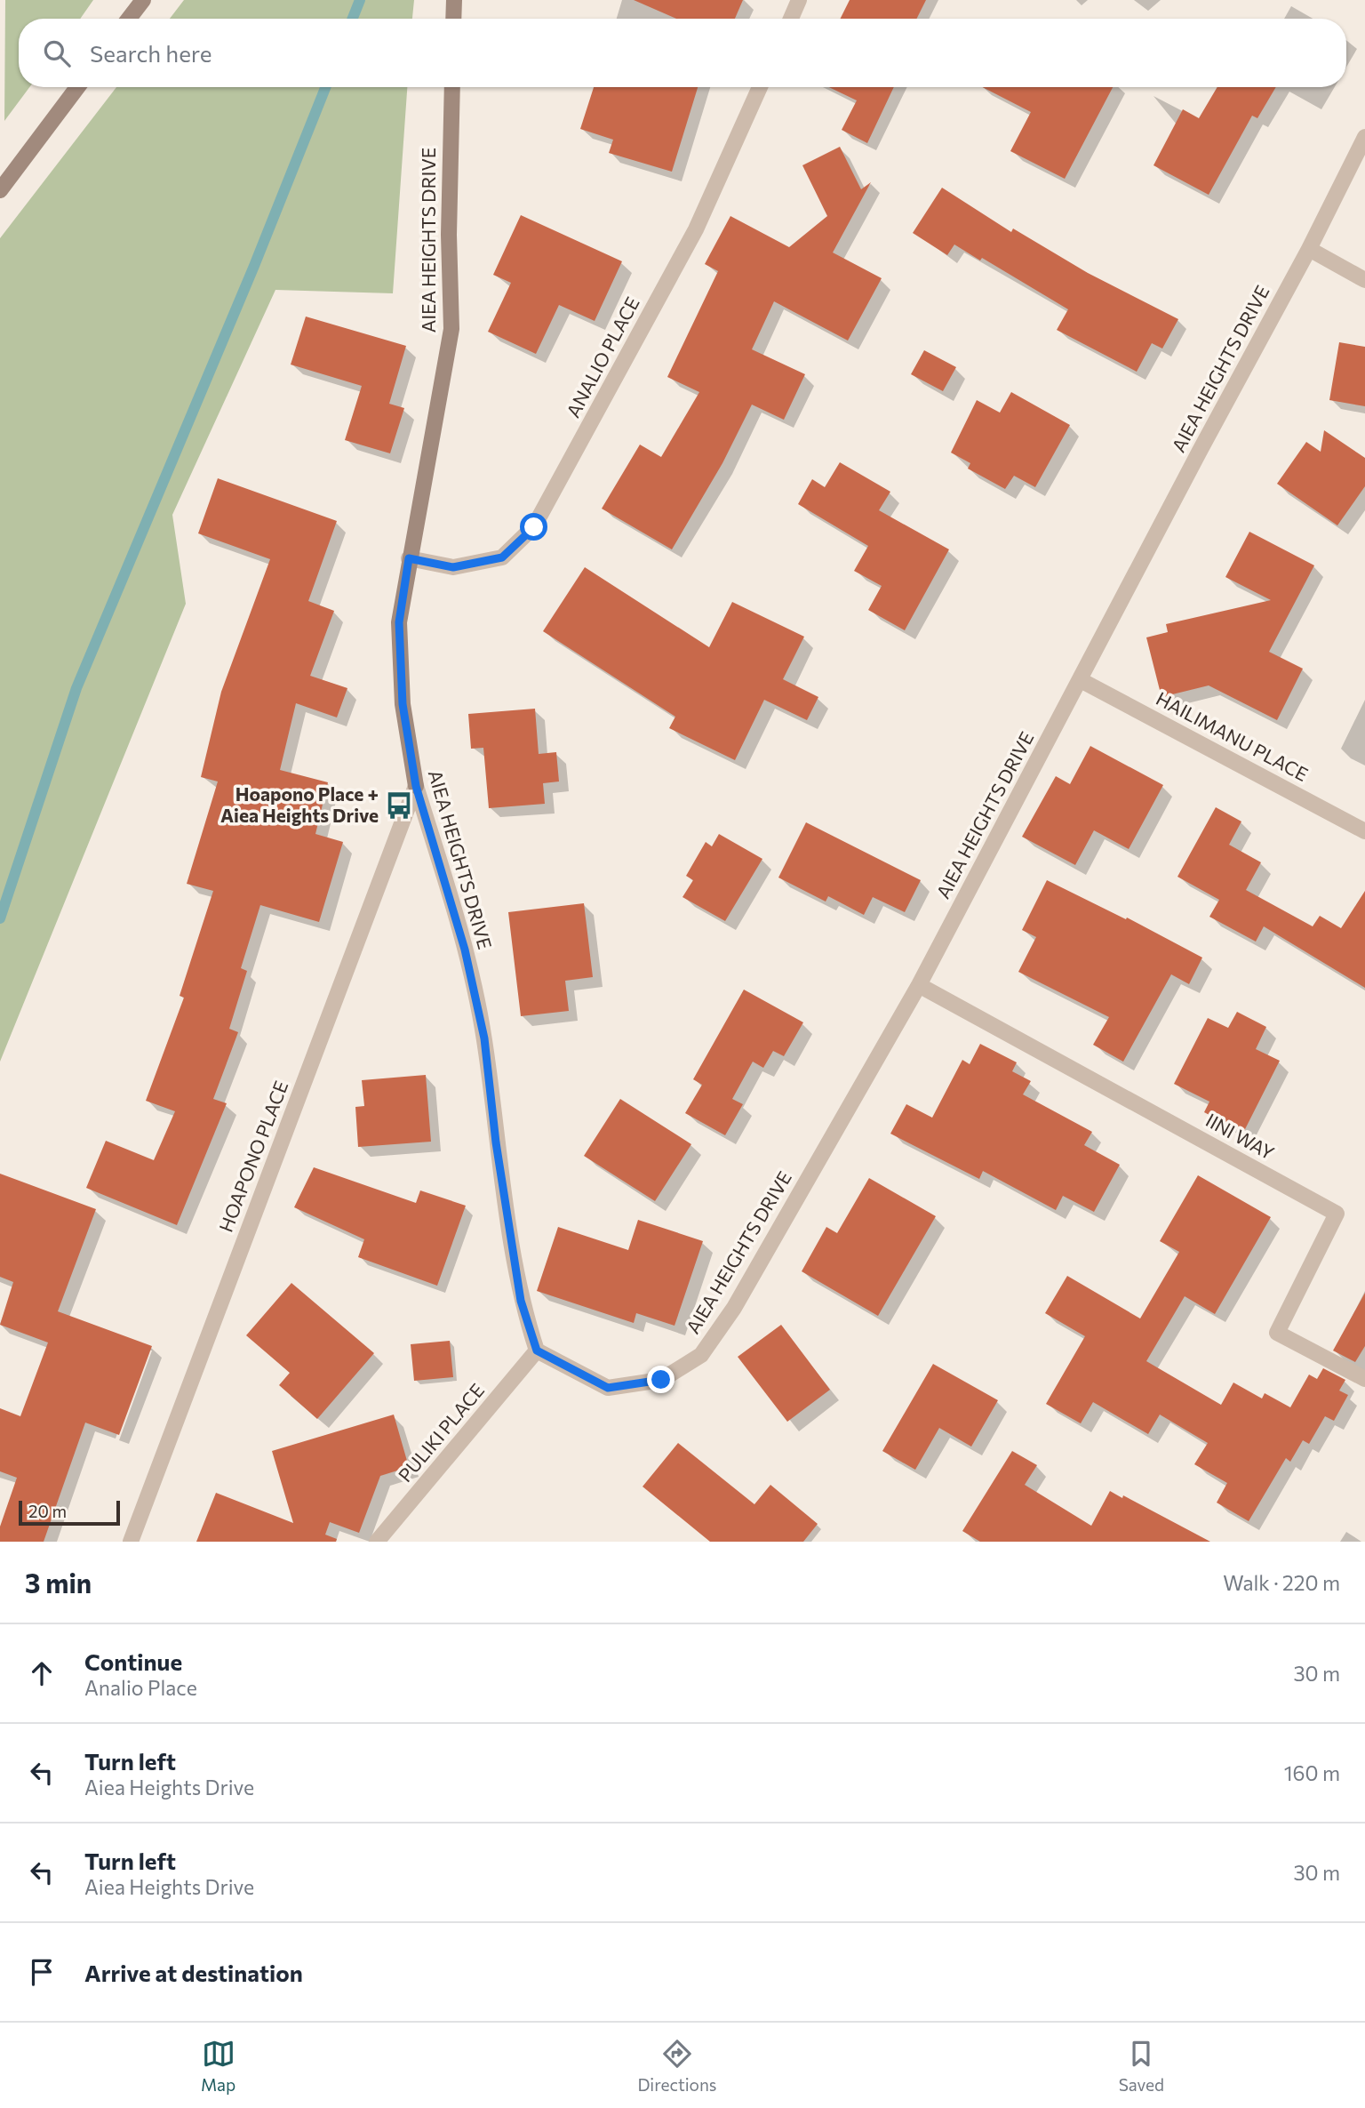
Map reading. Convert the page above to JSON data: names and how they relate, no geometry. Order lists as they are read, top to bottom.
{
  "streets": {
    "street": [
      "AIEA HEIGHTS DRIVE",
      "ANALIO PLACE",
      "HAILIMANU PLACE",
      "IINI WAY",
      "HOAPONO PLACE",
      "PULIKI PLACE"
    ]
  },
  "crossings": [
    ["AIEA HEIGHTS DRIVE", "ANALIO PLACE"],
    ["AIEA HEIGHTS DRIVE", "HAILIMANU PLACE"],
    ["AIEA HEIGHTS DRIVE", "IINI WAY"],
    ["AIEA HEIGHTS DRIVE", "HOAPONO PLACE"],
    ["AIEA HEIGHTS DRIVE", "PULIKI PLACE"]
  ],
  "places": {
    "bus stop": ["Hoapono Place + Aiea Heights Drive"]
  },
  "scale_bar": "20 m",
  "page": {
    "search": "Search here",
    "scale": "20 m",
    "heading": ["3 min", "Walk · 220 m"],
    "list": [
      ["Continue", "Analio Place", "30 m"],
      ["Turn left", "Aiea Heights Drive", "160 m"],
      ["Turn left", "Aiea Heights Drive", "30 m"],
      "Arrive at destination"
    ],
    "nav": ["Map", "Directions", "Saved"]
  }
}
